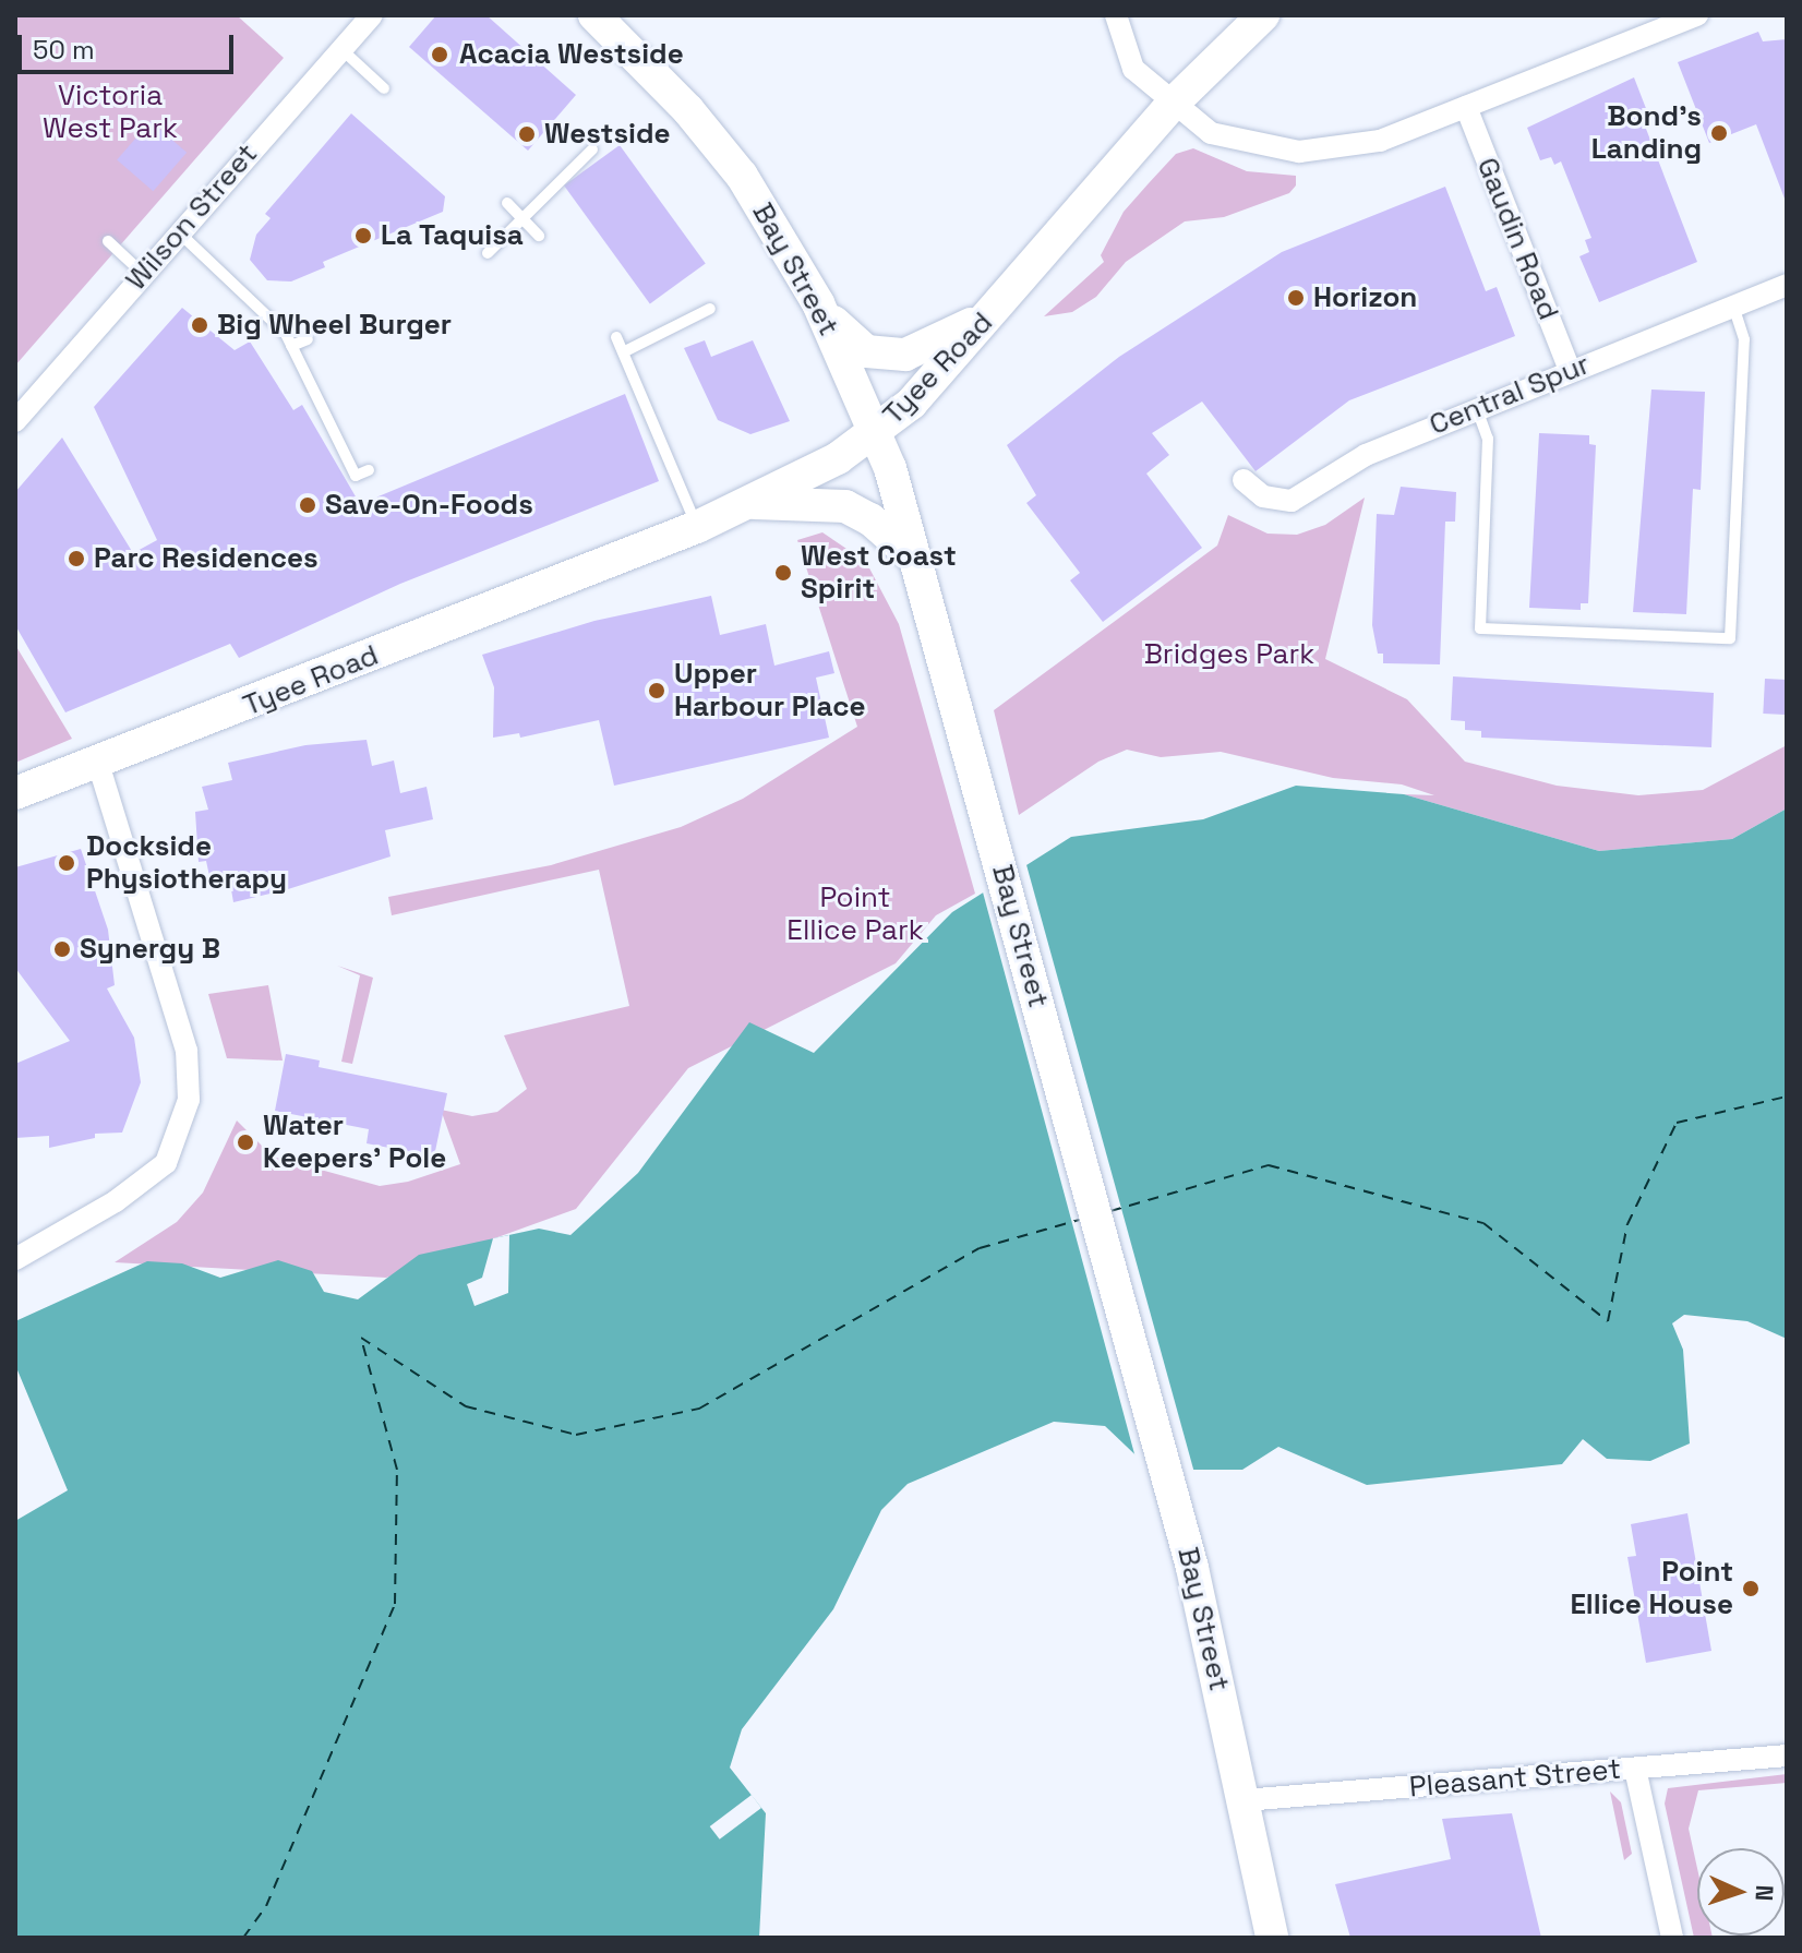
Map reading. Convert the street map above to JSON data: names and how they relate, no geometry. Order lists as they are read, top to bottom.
{
  "streets": {
    "main road": ["Bay Street", "Tyee Road"],
    "street": [
      "Wilson Street",
      "Gaudin Road",
      "Central Spur",
      "Pleasant Street"
    ]
  },
  "crossings": [
    ["Gaudin Road", "Central Spur"],
    ["Bay Street", "Tyee Road"],
    ["Bay Street", "Pleasant Street"]
  ],
  "parks": ["Victoria West Park", "Bridges Park", "Point Ellice Park"],
  "places": [
    "Acacia Westside",
    "Bond's Landing",
    "Westside",
    "La Taquisa",
    "Horizon",
    "Big Wheel Burger",
    "Save-On-Foods",
    "Parc Residences",
    "West Coast Spirit",
    "Upper Harbour Place",
    "Dockside Physiotherapy",
    "Synergy B",
    "Water Keepers' Pole",
    "Point Ellice House"
  ],
  "scale_bar": "50 m",
  "north": "right"
}
